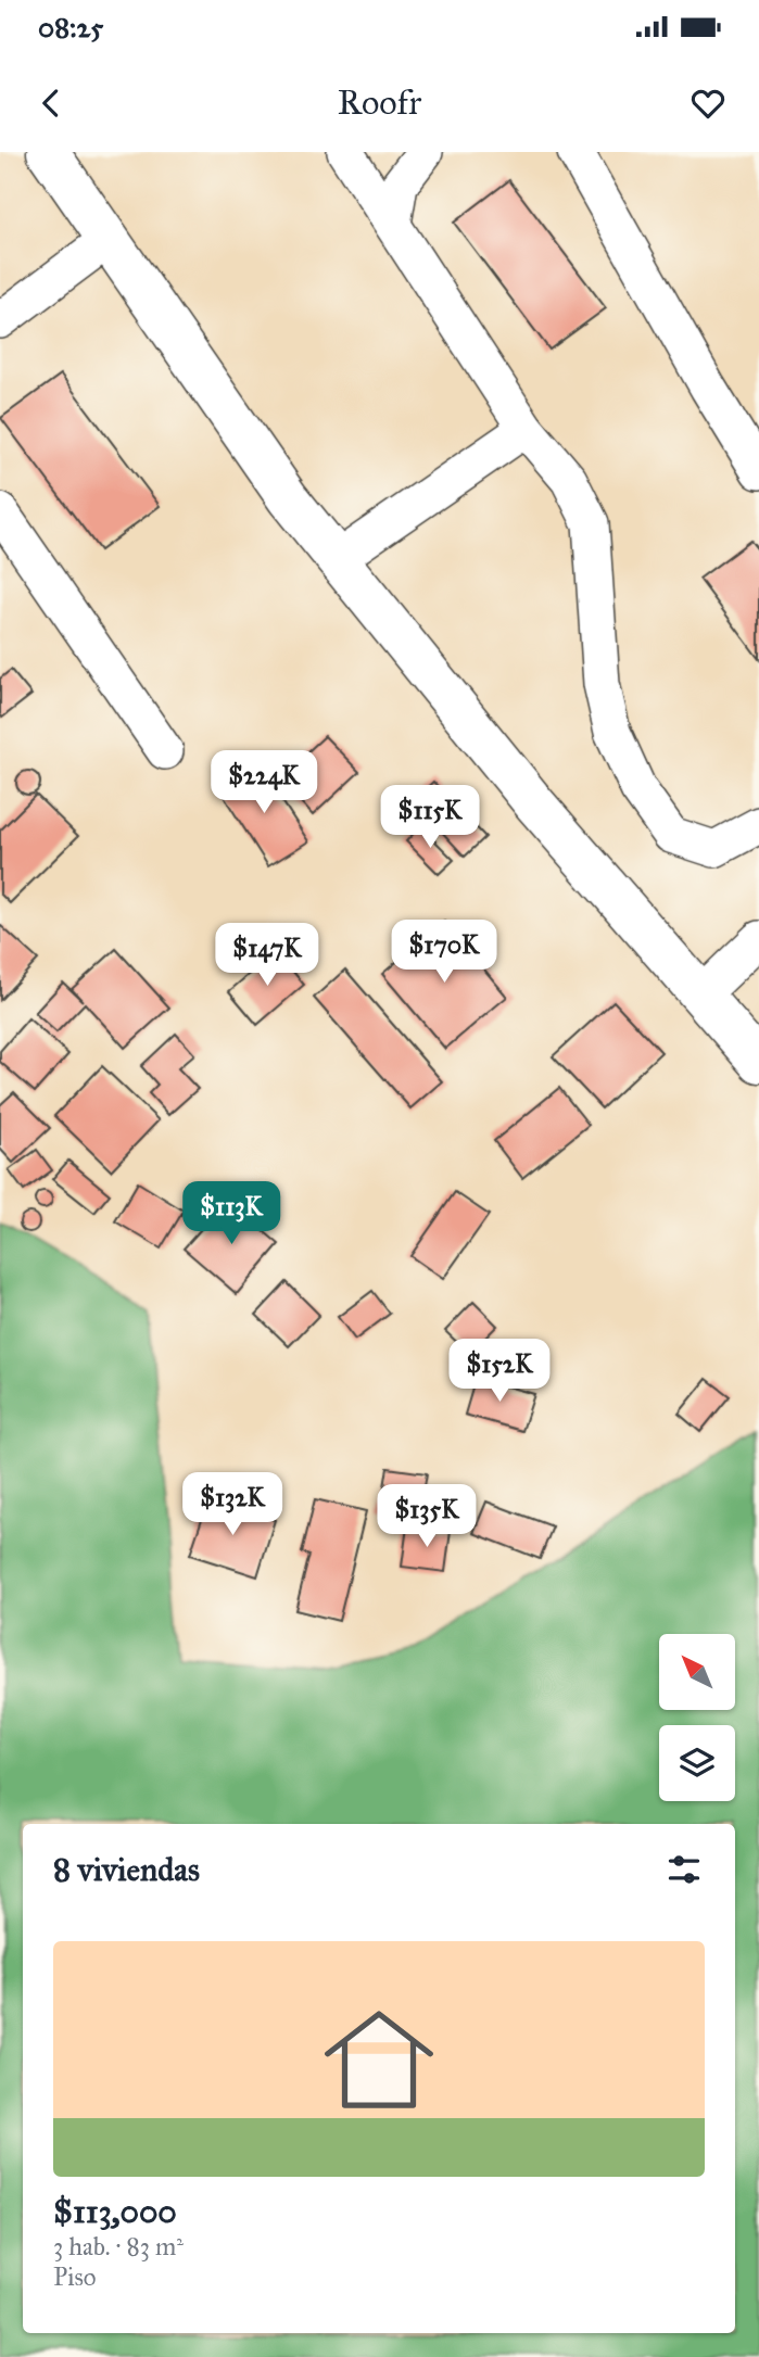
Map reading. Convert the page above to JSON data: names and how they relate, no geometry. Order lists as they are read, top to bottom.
{
  "north": "top left",
  "page": {
    "status": "08:25",
    "header": "Roofr",
    "price": [
      "$224K",
      "$115K",
      "$170K",
      "$147K",
      "$113K",
      "$152K",
      "$132K",
      "$135K"
    ],
    "heading": "8 viviendas",
    "list": [
      {
        "name": "$113,000",
        "note": "3 hab. · 83 m² · Piso"
      }
    ]
  }
}
